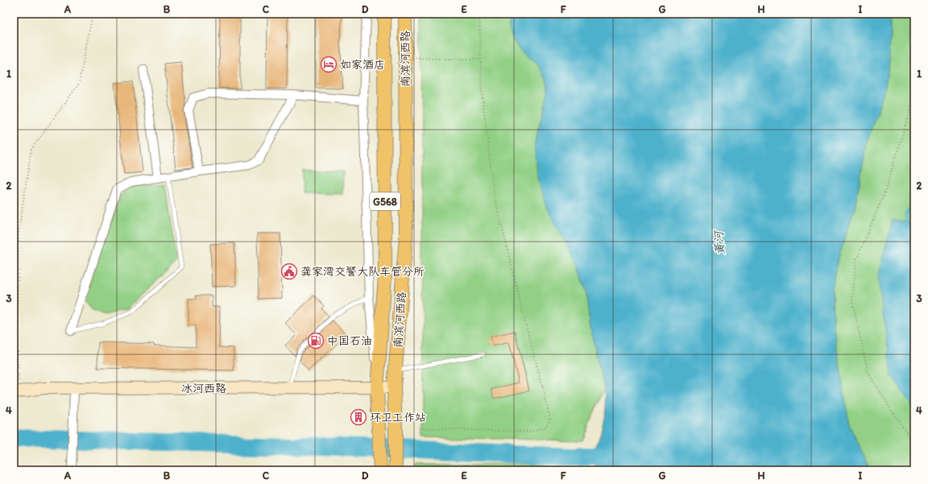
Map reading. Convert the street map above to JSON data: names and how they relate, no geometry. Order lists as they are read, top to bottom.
{
  "streets": {
    "highway": ["南滨河西路", "G568"],
    "main road": ["冰河西路"]
  },
  "crossings": [
    ["南滨河西路", "冰河西路"]
  ],
  "water": ["黄河"],
  "places": {
    "hotel": ["如家酒店"],
    "public building": ["龚家湾交警大队车管分所"],
    "fuel station": ["中国石油"],
    "building": ["环卫工作站"]
  },
  "grid": {
    "columns": [
      "A",
      "B",
      "C",
      "D",
      "E",
      "F",
      "G",
      "H",
      "I"
    ],
    "rows": [
      "1",
      "2",
      "3",
      "4"
    ]
  }
}
